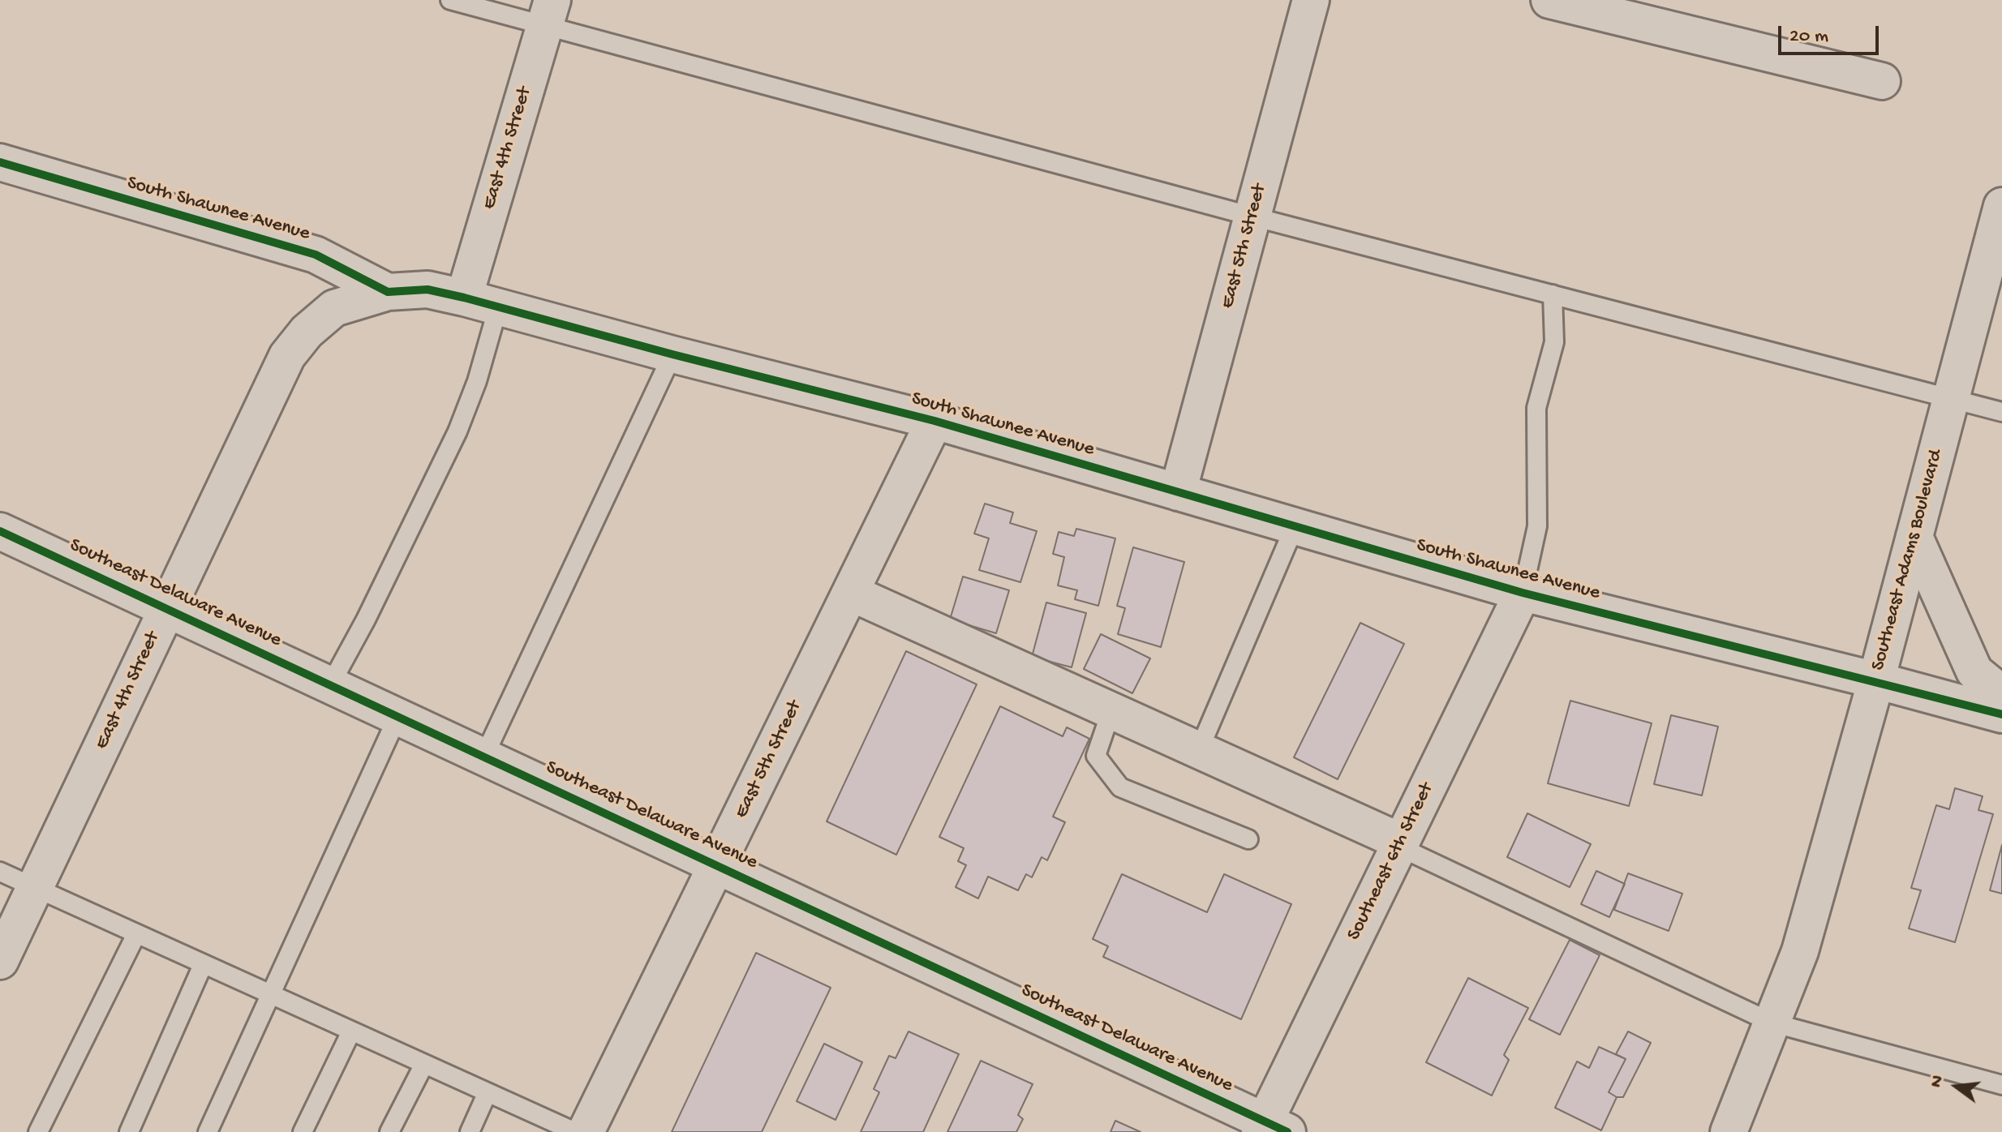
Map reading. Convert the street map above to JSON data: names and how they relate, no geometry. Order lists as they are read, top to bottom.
{
  "streets": {
    "street": [
      "East 4th Street",
      "South Shawnee Avenue",
      "East 5th Street",
      "Southeast Adams Boulevard",
      "Southeast Delaware Avenue",
      "Southeast 6th Street"
    ]
  },
  "crossings": [
    ["East 4th Street", "South Shawnee Avenue"],
    ["East 4th Street", "Southeast Delaware Avenue"],
    ["South Shawnee Avenue", "East 5th Street"],
    ["South Shawnee Avenue", "Southeast Adams Boulevard"],
    ["South Shawnee Avenue", "Southeast 6th Street"],
    ["East 5th Street", "Southeast Delaware Avenue"],
    ["Southeast Delaware Avenue", "Southeast 6th Street"]
  ],
  "scale_bar": "20 m",
  "north": "left"
}
